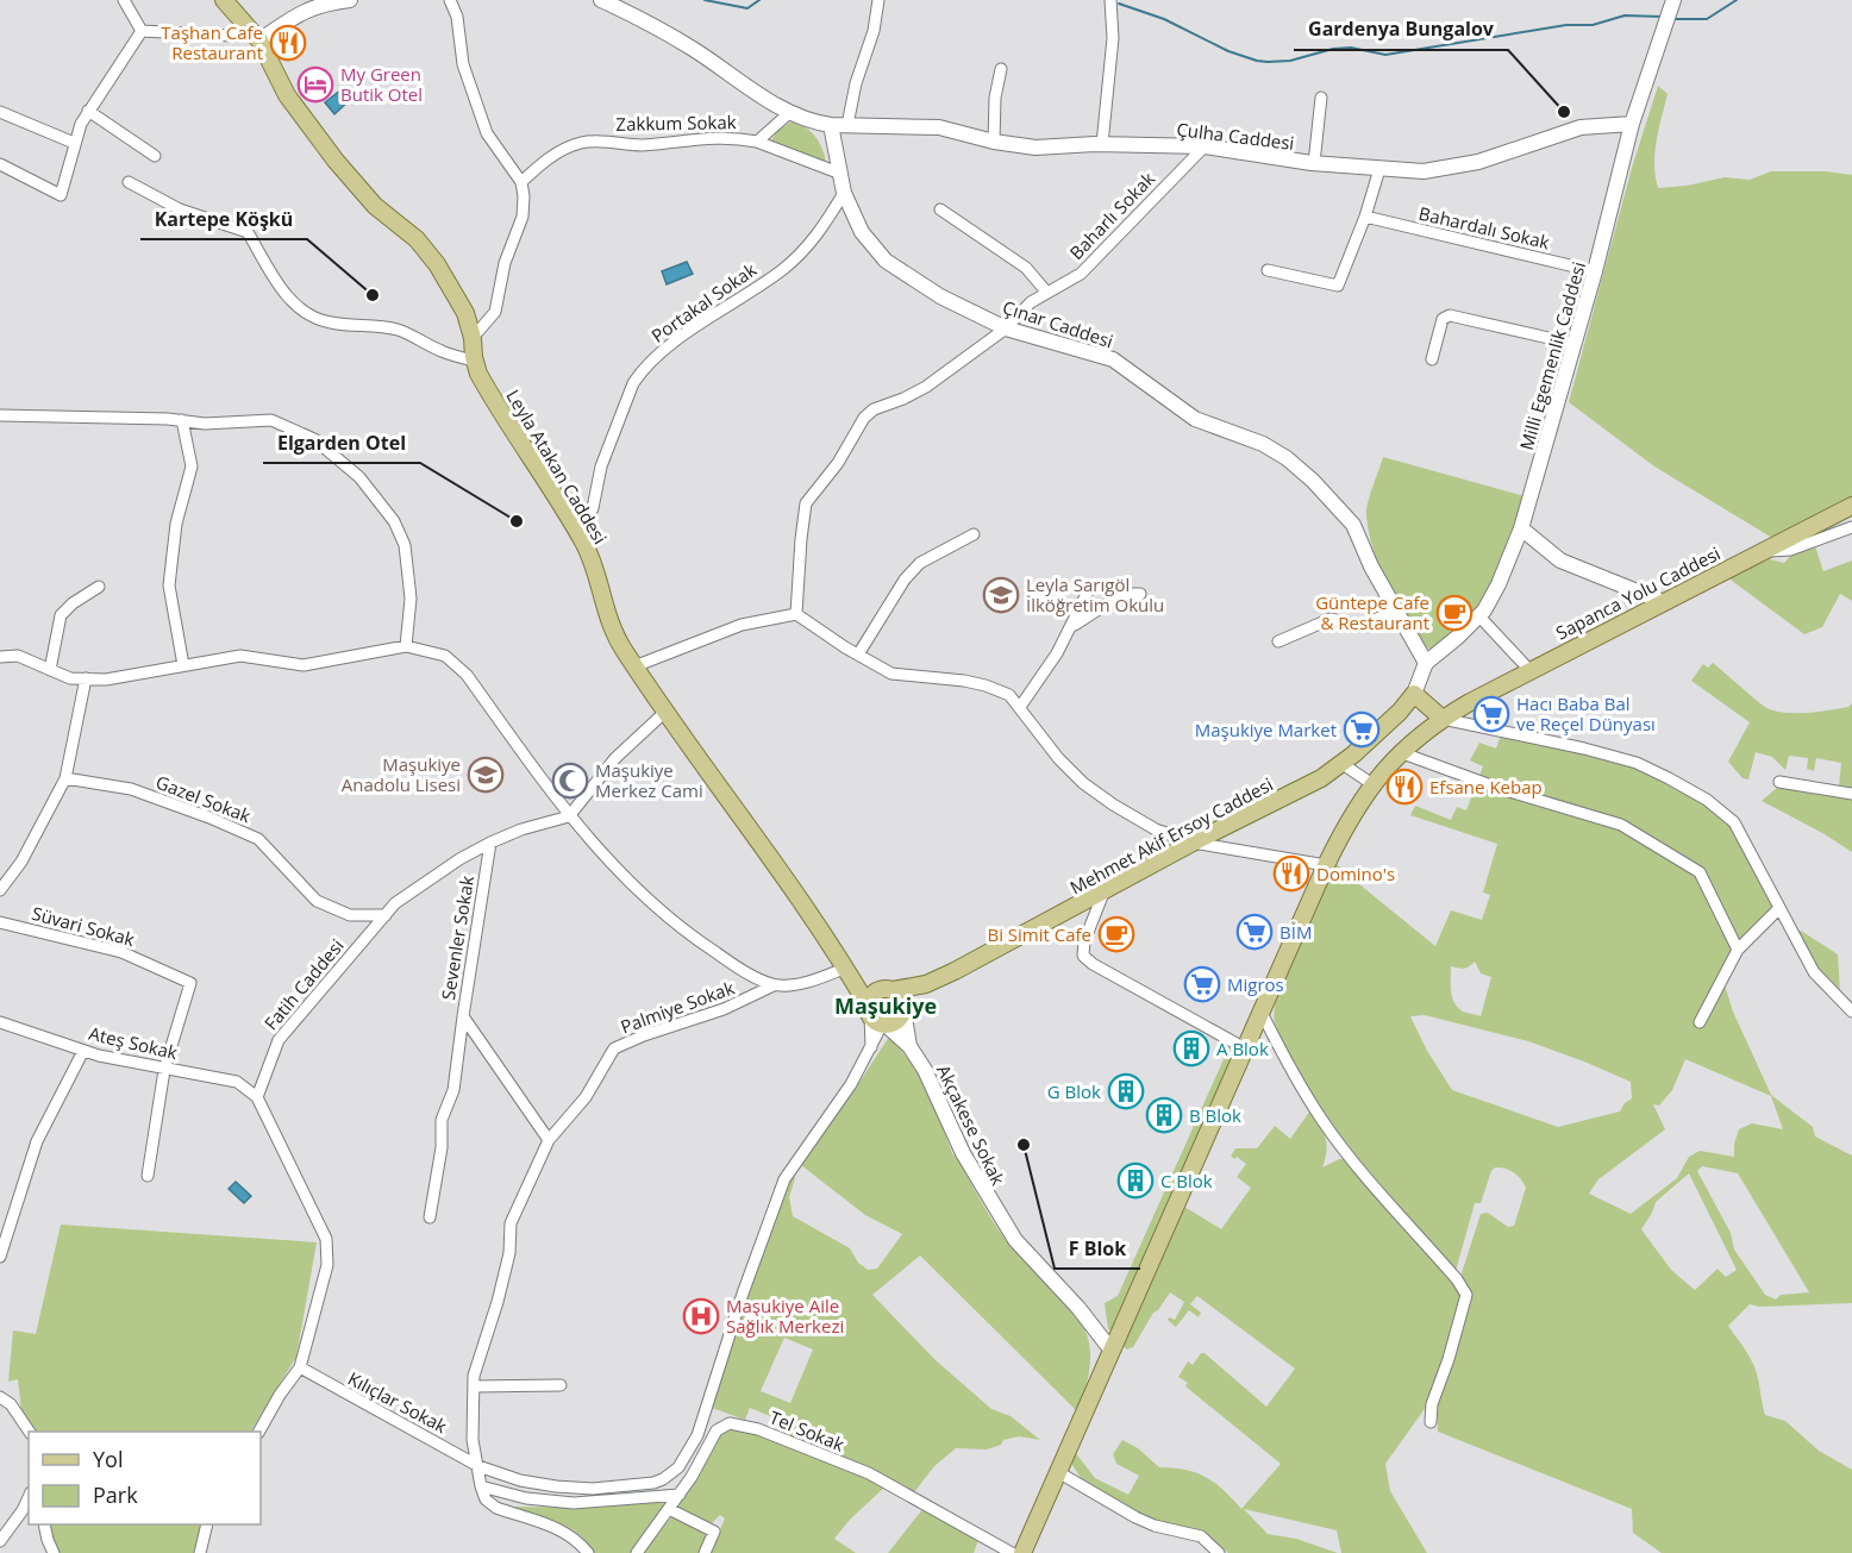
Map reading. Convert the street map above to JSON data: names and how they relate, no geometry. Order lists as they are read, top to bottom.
{
  "streets": {
    "main road": ["Leyla Atakan Caddesi", "Sapanca Yolu Caddesi", "Mehmet Akif Ersoy Caddesi"],
    "street": [
      "Zakkum Sokak",
      "Çulha Caddesi",
      "Baharlı Sokak",
      "Bahardalı Sokak",
      "Portakal Sokak",
      "Çınar Caddesi",
      "Milli Egemenlik Caddesi",
      "Gazel Sokak",
      "Süvari Sokak",
      "Sevenler Sokak",
      "Fatih Caddesi",
      "Palmiye Sokak",
      "Ateş Sokak",
      "Akçakese Sokak",
      "Kılıçlar Sokak",
      "Tel Sokak"
    ]
  },
  "crossings": [
    ["Çulha Caddesi", "Baharlı Sokak"],
    ["Çulha Caddesi", "Çınar Caddesi"],
    ["Çulha Caddesi", "Milli Egemenlik Caddesi"],
    ["Baharlı Sokak", "Çınar Caddesi"],
    ["Bahardalı Sokak", "Milli Egemenlik Caddesi"],
    ["Portakal Sokak", "Çınar Caddesi"],
    ["Portakal Sokak", "Leyla Atakan Caddesi"],
    ["Çınar Caddesi", "Milli Egemenlik Caddesi"],
    ["Milli Egemenlik Caddesi", "Mehmet Akif Ersoy Caddesi"],
    ["Leyla Atakan Caddesi", "Palmiye Sokak"],
    ["Leyla Atakan Caddesi", "Kılıçlar Sokak"],
    ["Sapanca Yolu Caddesi", "Akçakese Sokak"],
    ["Gazel Sokak", "Fatih Caddesi"],
    ["Süvari Sokak", "Ateş Sokak"],
    ["Sevenler Sokak", "Fatih Caddesi"],
    ["Sevenler Sokak", "Palmiye Sokak"],
    ["Fatih Caddesi", "Ateş Sokak"],
    ["Palmiye Sokak", "Kılıçlar Sokak"]
  ],
  "districts": ["Maşukiye"],
  "places": {
    "restaurant": ["Taşhan Cafe Restaurant", "Efsane Kebap", "Domino's"],
    "hotel": ["My Green Butik Otel"],
    "other": [
      "Gardenya Bungalov",
      "Kartepe Köşkü",
      "Elgarden Otel",
      "F Blok"
    ],
    "school or university": ["Leyla Sarıgöl İlköğretim Okulu", "Maşukiye Anadolu Lisesi"],
    "cafe": ["Güntepe Cafe & Restaurant", "Bi Simit Cafe"],
    "supermarket": [
      "Hacı Baba Bal ve Reçel Dünyası",
      "Maşukiye Market",
      "BİM",
      "Migros"
    ],
    "mosque": ["Maşukiye Merkez Cami"],
    "building": [
      "A Blok",
      "G Blok",
      "B Blok",
      "C Blok"
    ],
    "hospital": ["Maşukiye Aile Sağlık Merkezi"]
  },
  "legend": ["Yol", "Park"]
}
